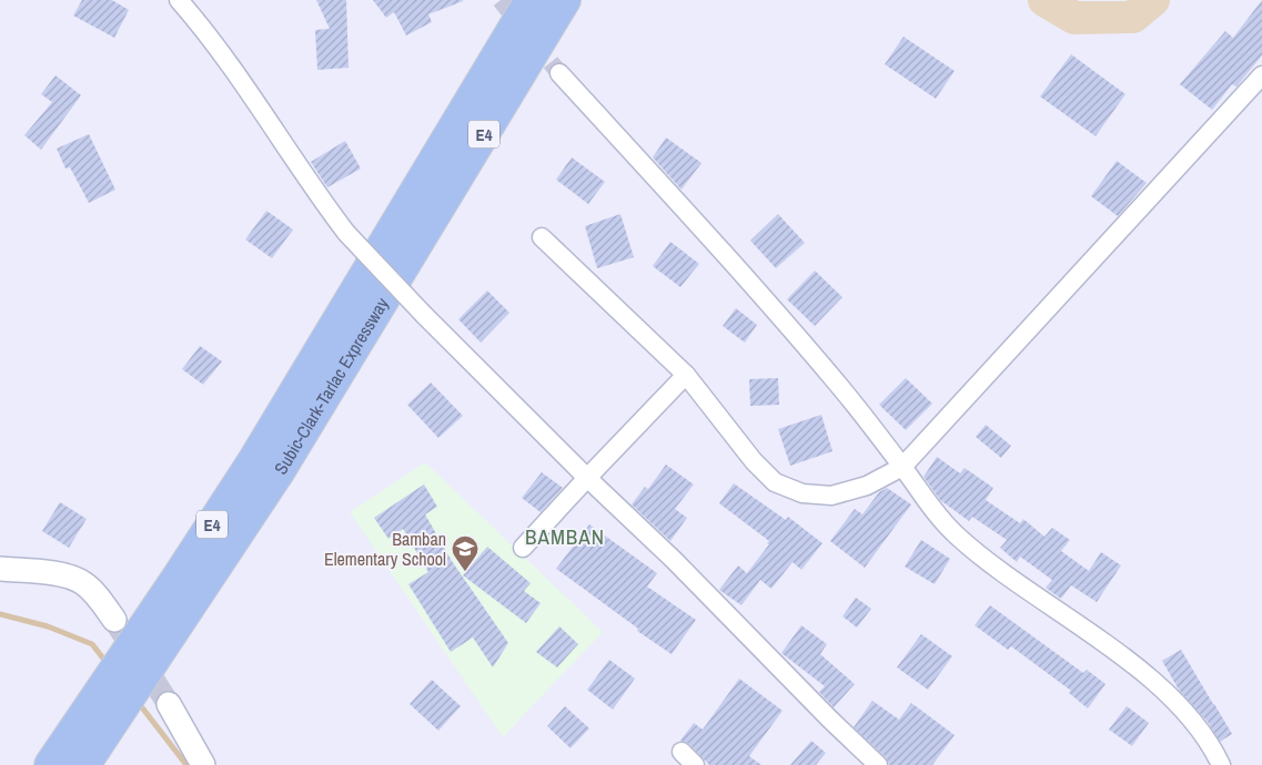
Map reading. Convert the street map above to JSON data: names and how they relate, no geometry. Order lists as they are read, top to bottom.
{
  "streets": {
    "highway": ["E4", "Subic-Clark-Tarlac Expressway"]
  },
  "districts": ["BAMBAN"],
  "places": {
    "school or university": ["Bamban Elementary School"]
  }
}
